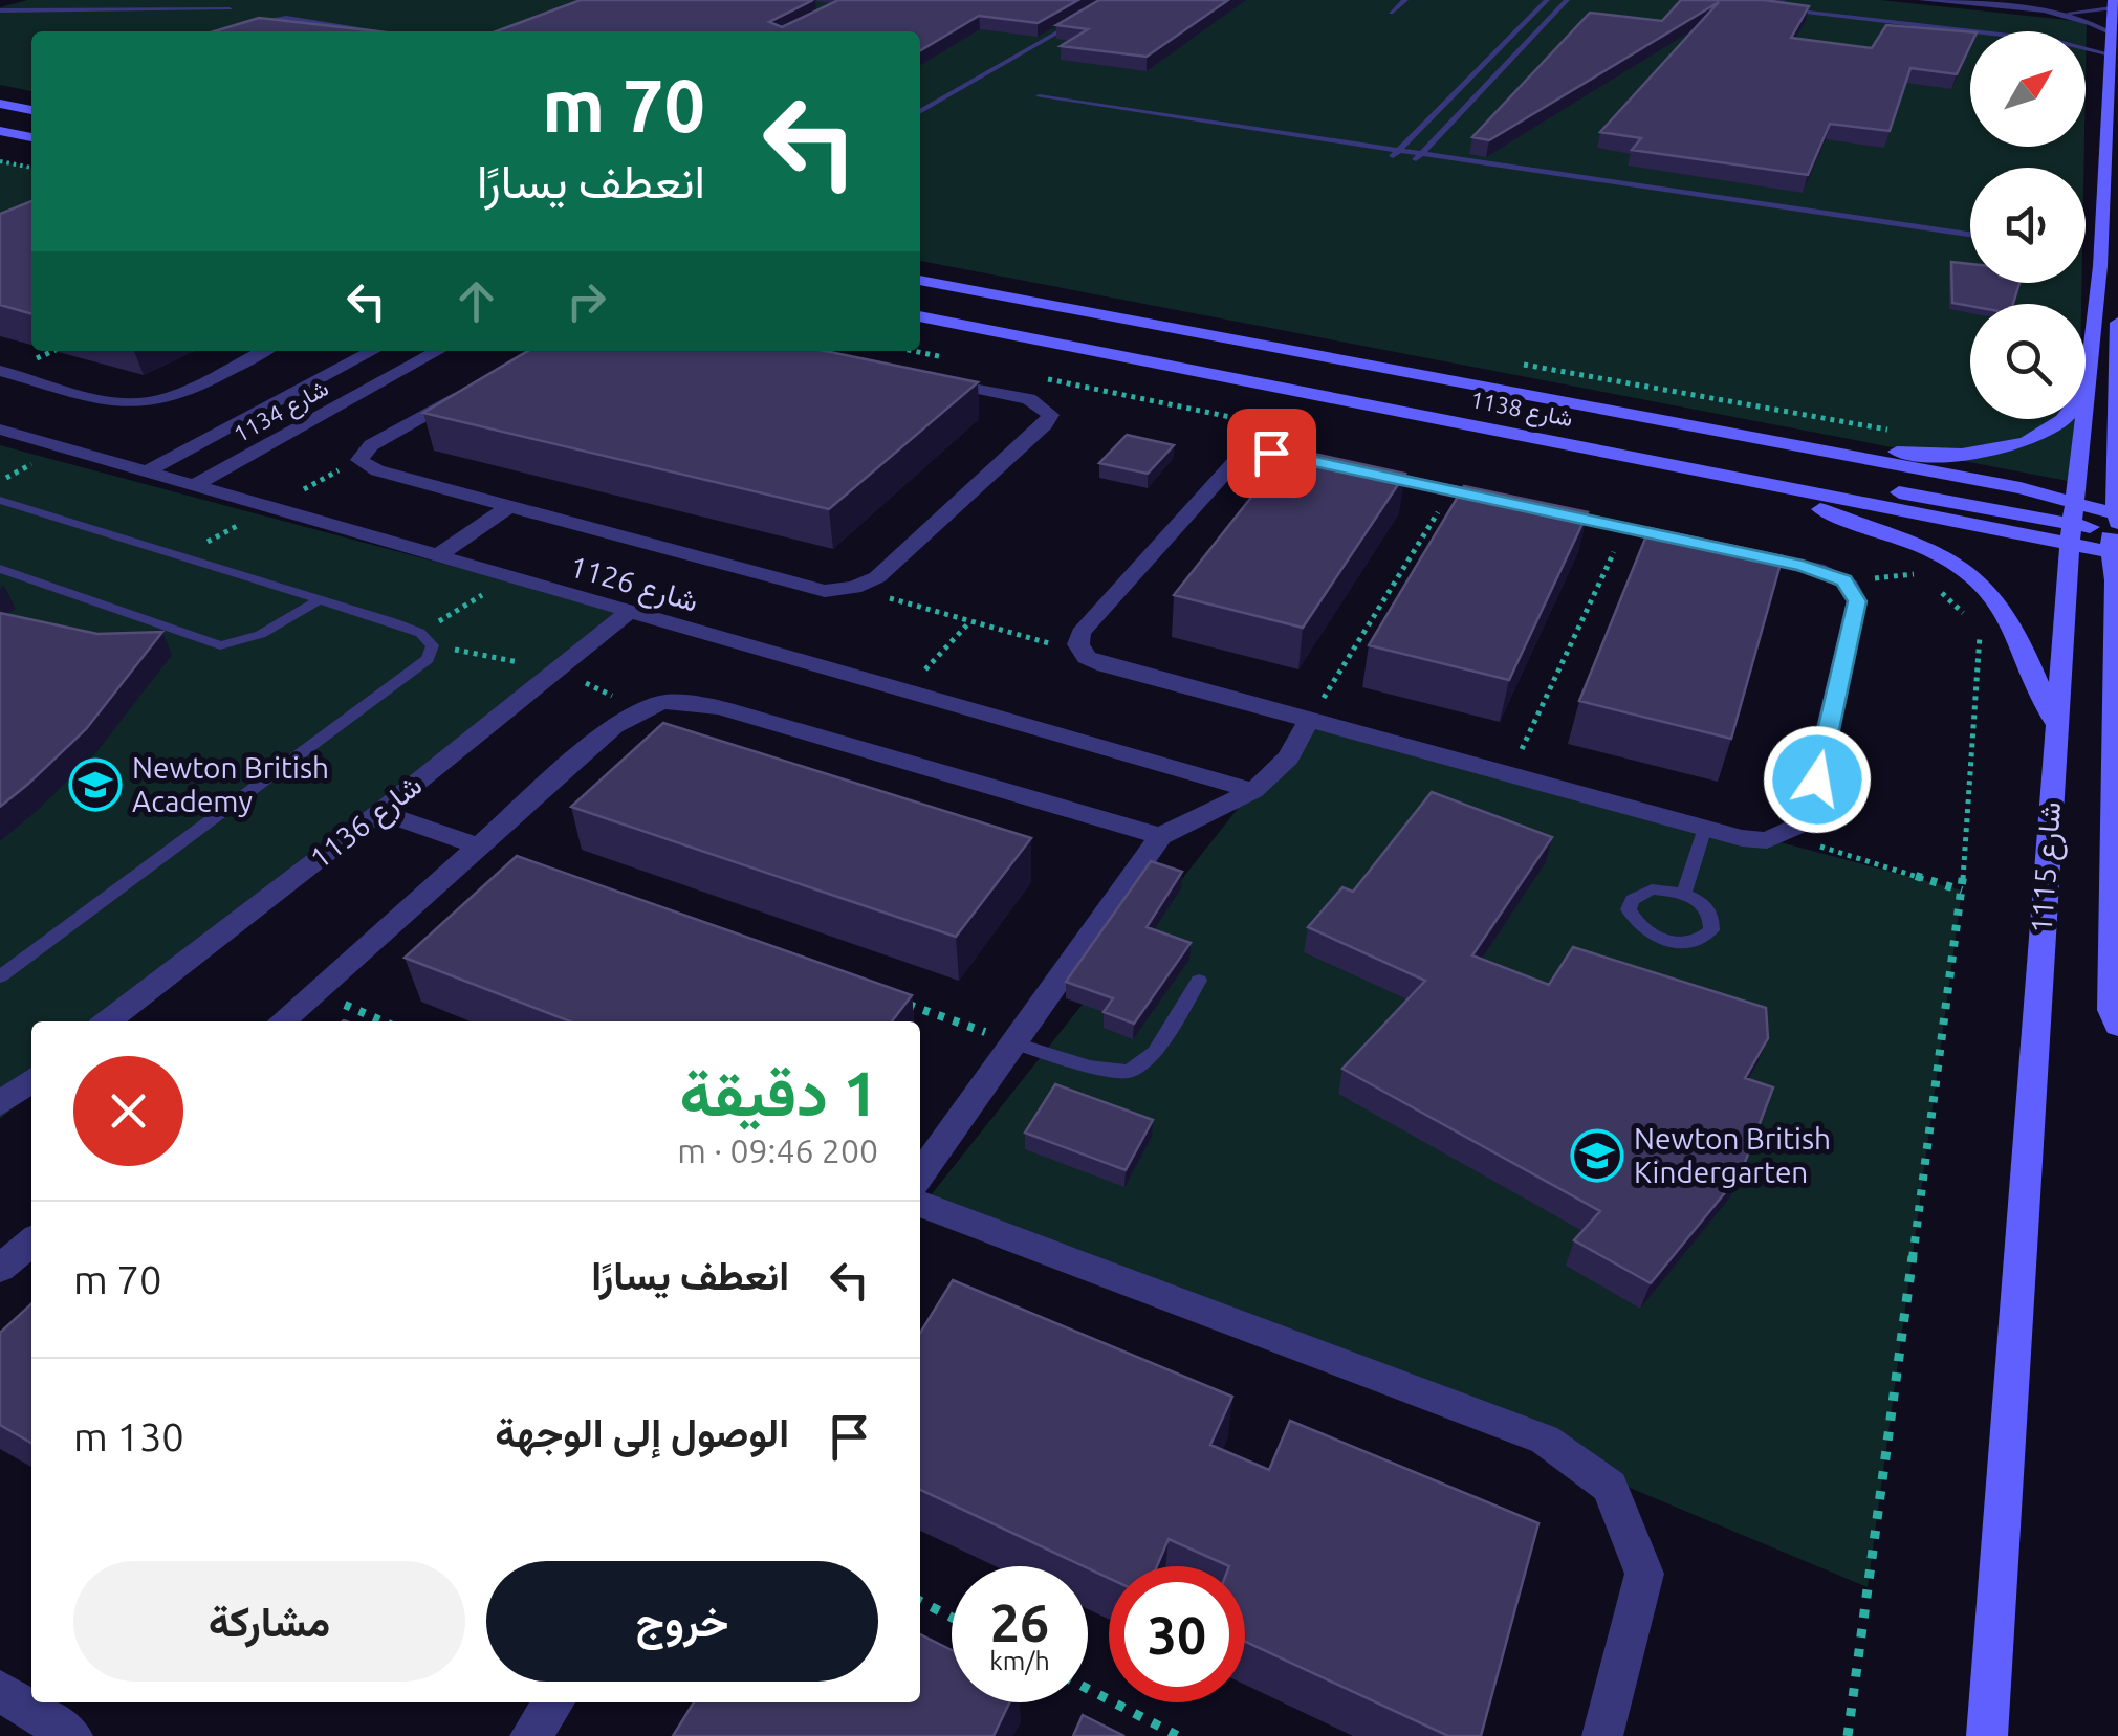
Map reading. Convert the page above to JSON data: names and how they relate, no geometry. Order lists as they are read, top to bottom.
{
  "streets": {
    "street": [
      "شارع 1138",
      "شارع 1134",
      "شارع 1126",
      "شارع 1136",
      "شارع 1115"
    ]
  },
  "crossings": [
    ["شارع 1138", "شارع 1115"],
    ["شارع 1134", "شارع 1126"],
    ["شارع 1126", "شارع 1136"]
  ],
  "places": {
    "school or university": ["Newton British Academy", "Newton British Kindergarten"]
  },
  "north": "top right",
  "page": {
    "turn": ["70 m", "انعطف يسارًا"],
    "heading": ["1 دقيقة", "200 m · 09:46"],
    "list": [
      {
        "name": "انعطف يسارًا",
        "value": "70 m"
      },
      {
        "name": "الوصول إلى الوجهة",
        "value": "130 m"
      }
    ],
    "buttons": ["خروج", "مشاركة"],
    "speed": "26 km/h",
    "limit": "30"
  }
}
